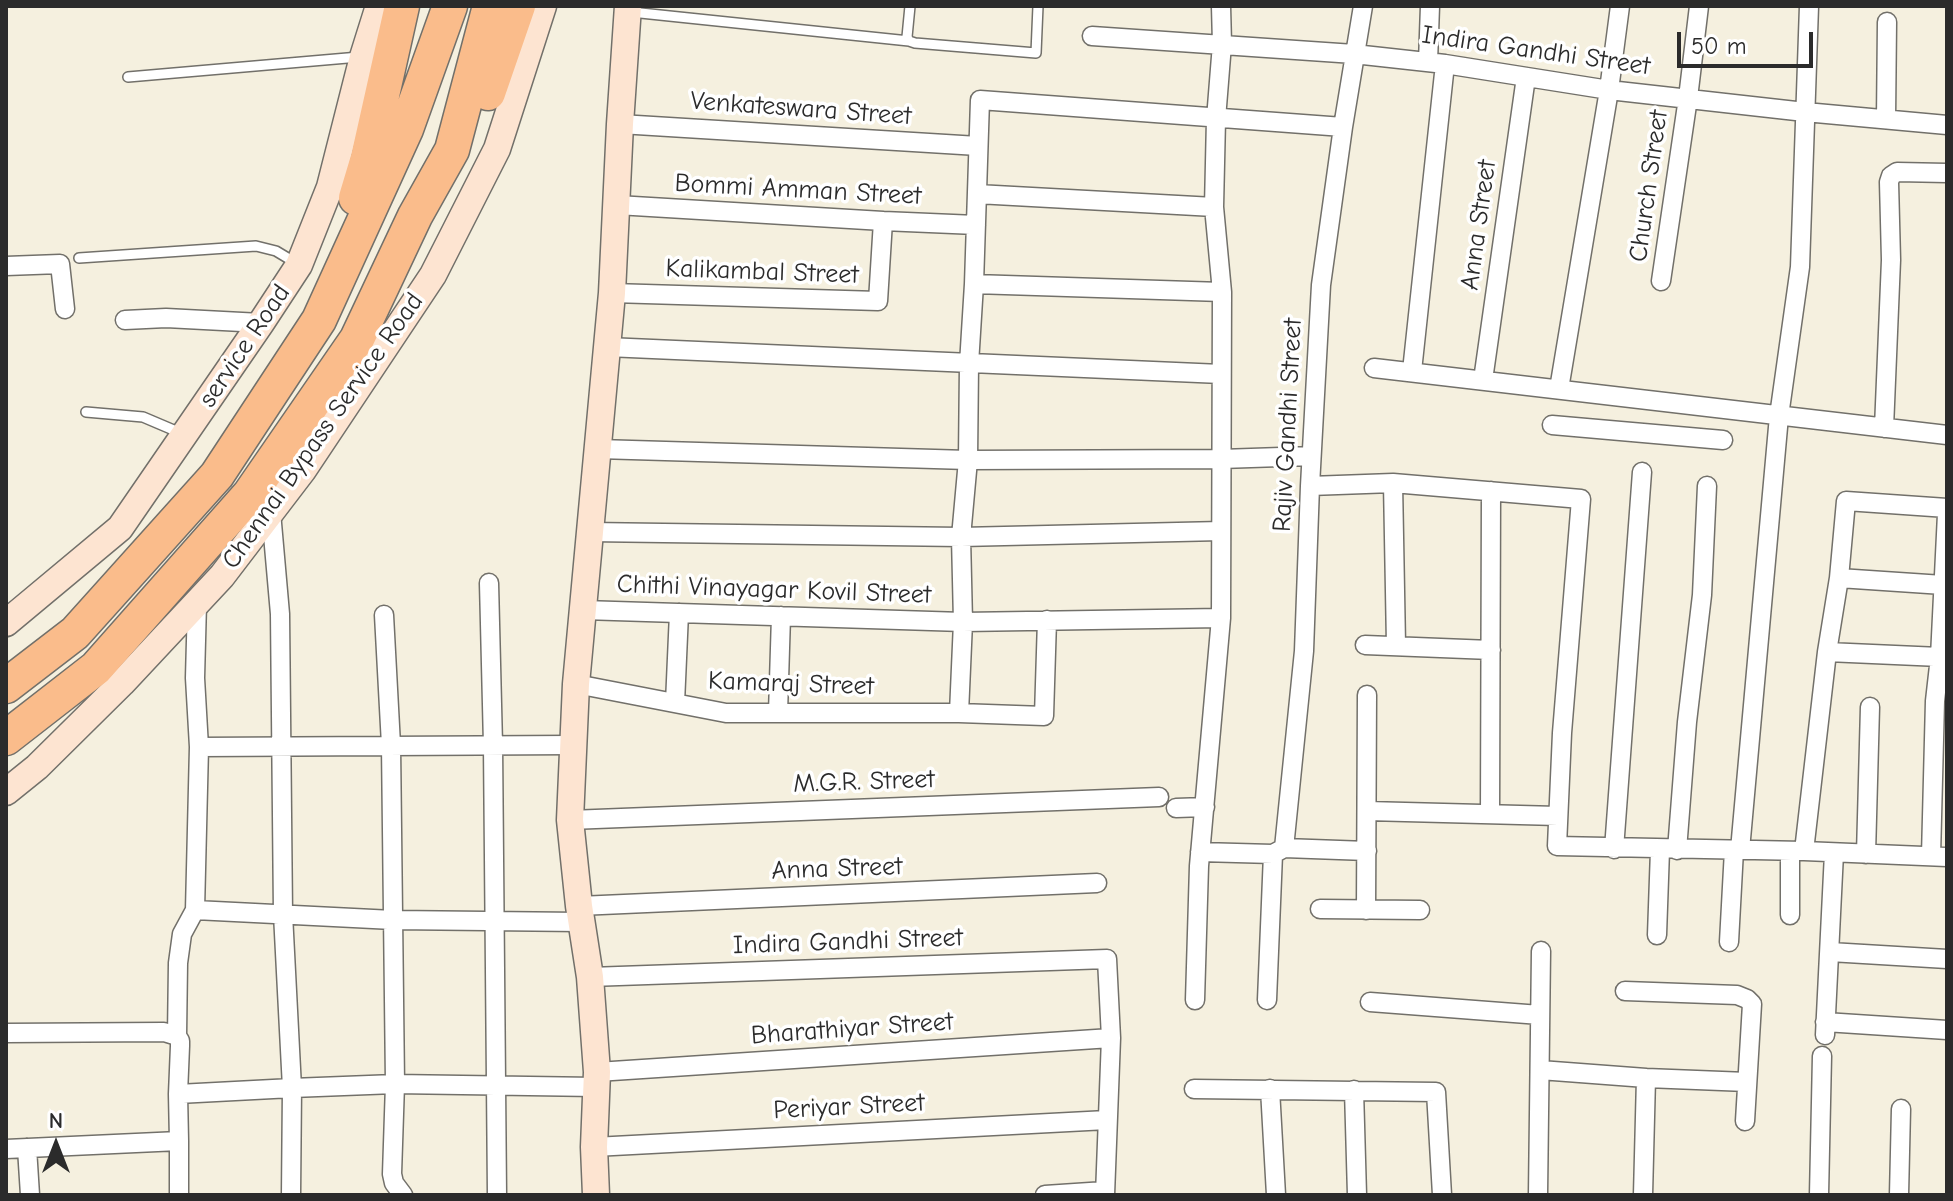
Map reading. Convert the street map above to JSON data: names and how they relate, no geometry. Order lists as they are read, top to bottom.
{
  "streets": {
    "street": [
      "Indira Gandhi Street",
      "Venkateswara Street",
      "Church Street",
      "Bommi Amman Street",
      "Anna Street",
      "Kalikambal Street",
      "service Road",
      "Rajiv Gandhi Street",
      "Chennai Bypass Service Road",
      "Chithi Vinayagar Kovil Street",
      "Kamaraj Street",
      "M.G.R. Street",
      "Bharathiyar Street",
      "Periyar Street"
    ]
  },
  "crossings": [
    ["Indira Gandhi Street", "Church Street"],
    ["Indira Gandhi Street", "Anna Street"],
    ["Indira Gandhi Street", "Rajiv Gandhi Street"],
    ["Indira Gandhi Street", "Bharathiyar Street"],
    ["Bommi Amman Street", "Kalikambal Street"],
    ["Chithi Vinayagar Kovil Street", "Kamaraj Street"]
  ],
  "scale_bar": "50 m",
  "north": "top"
}
